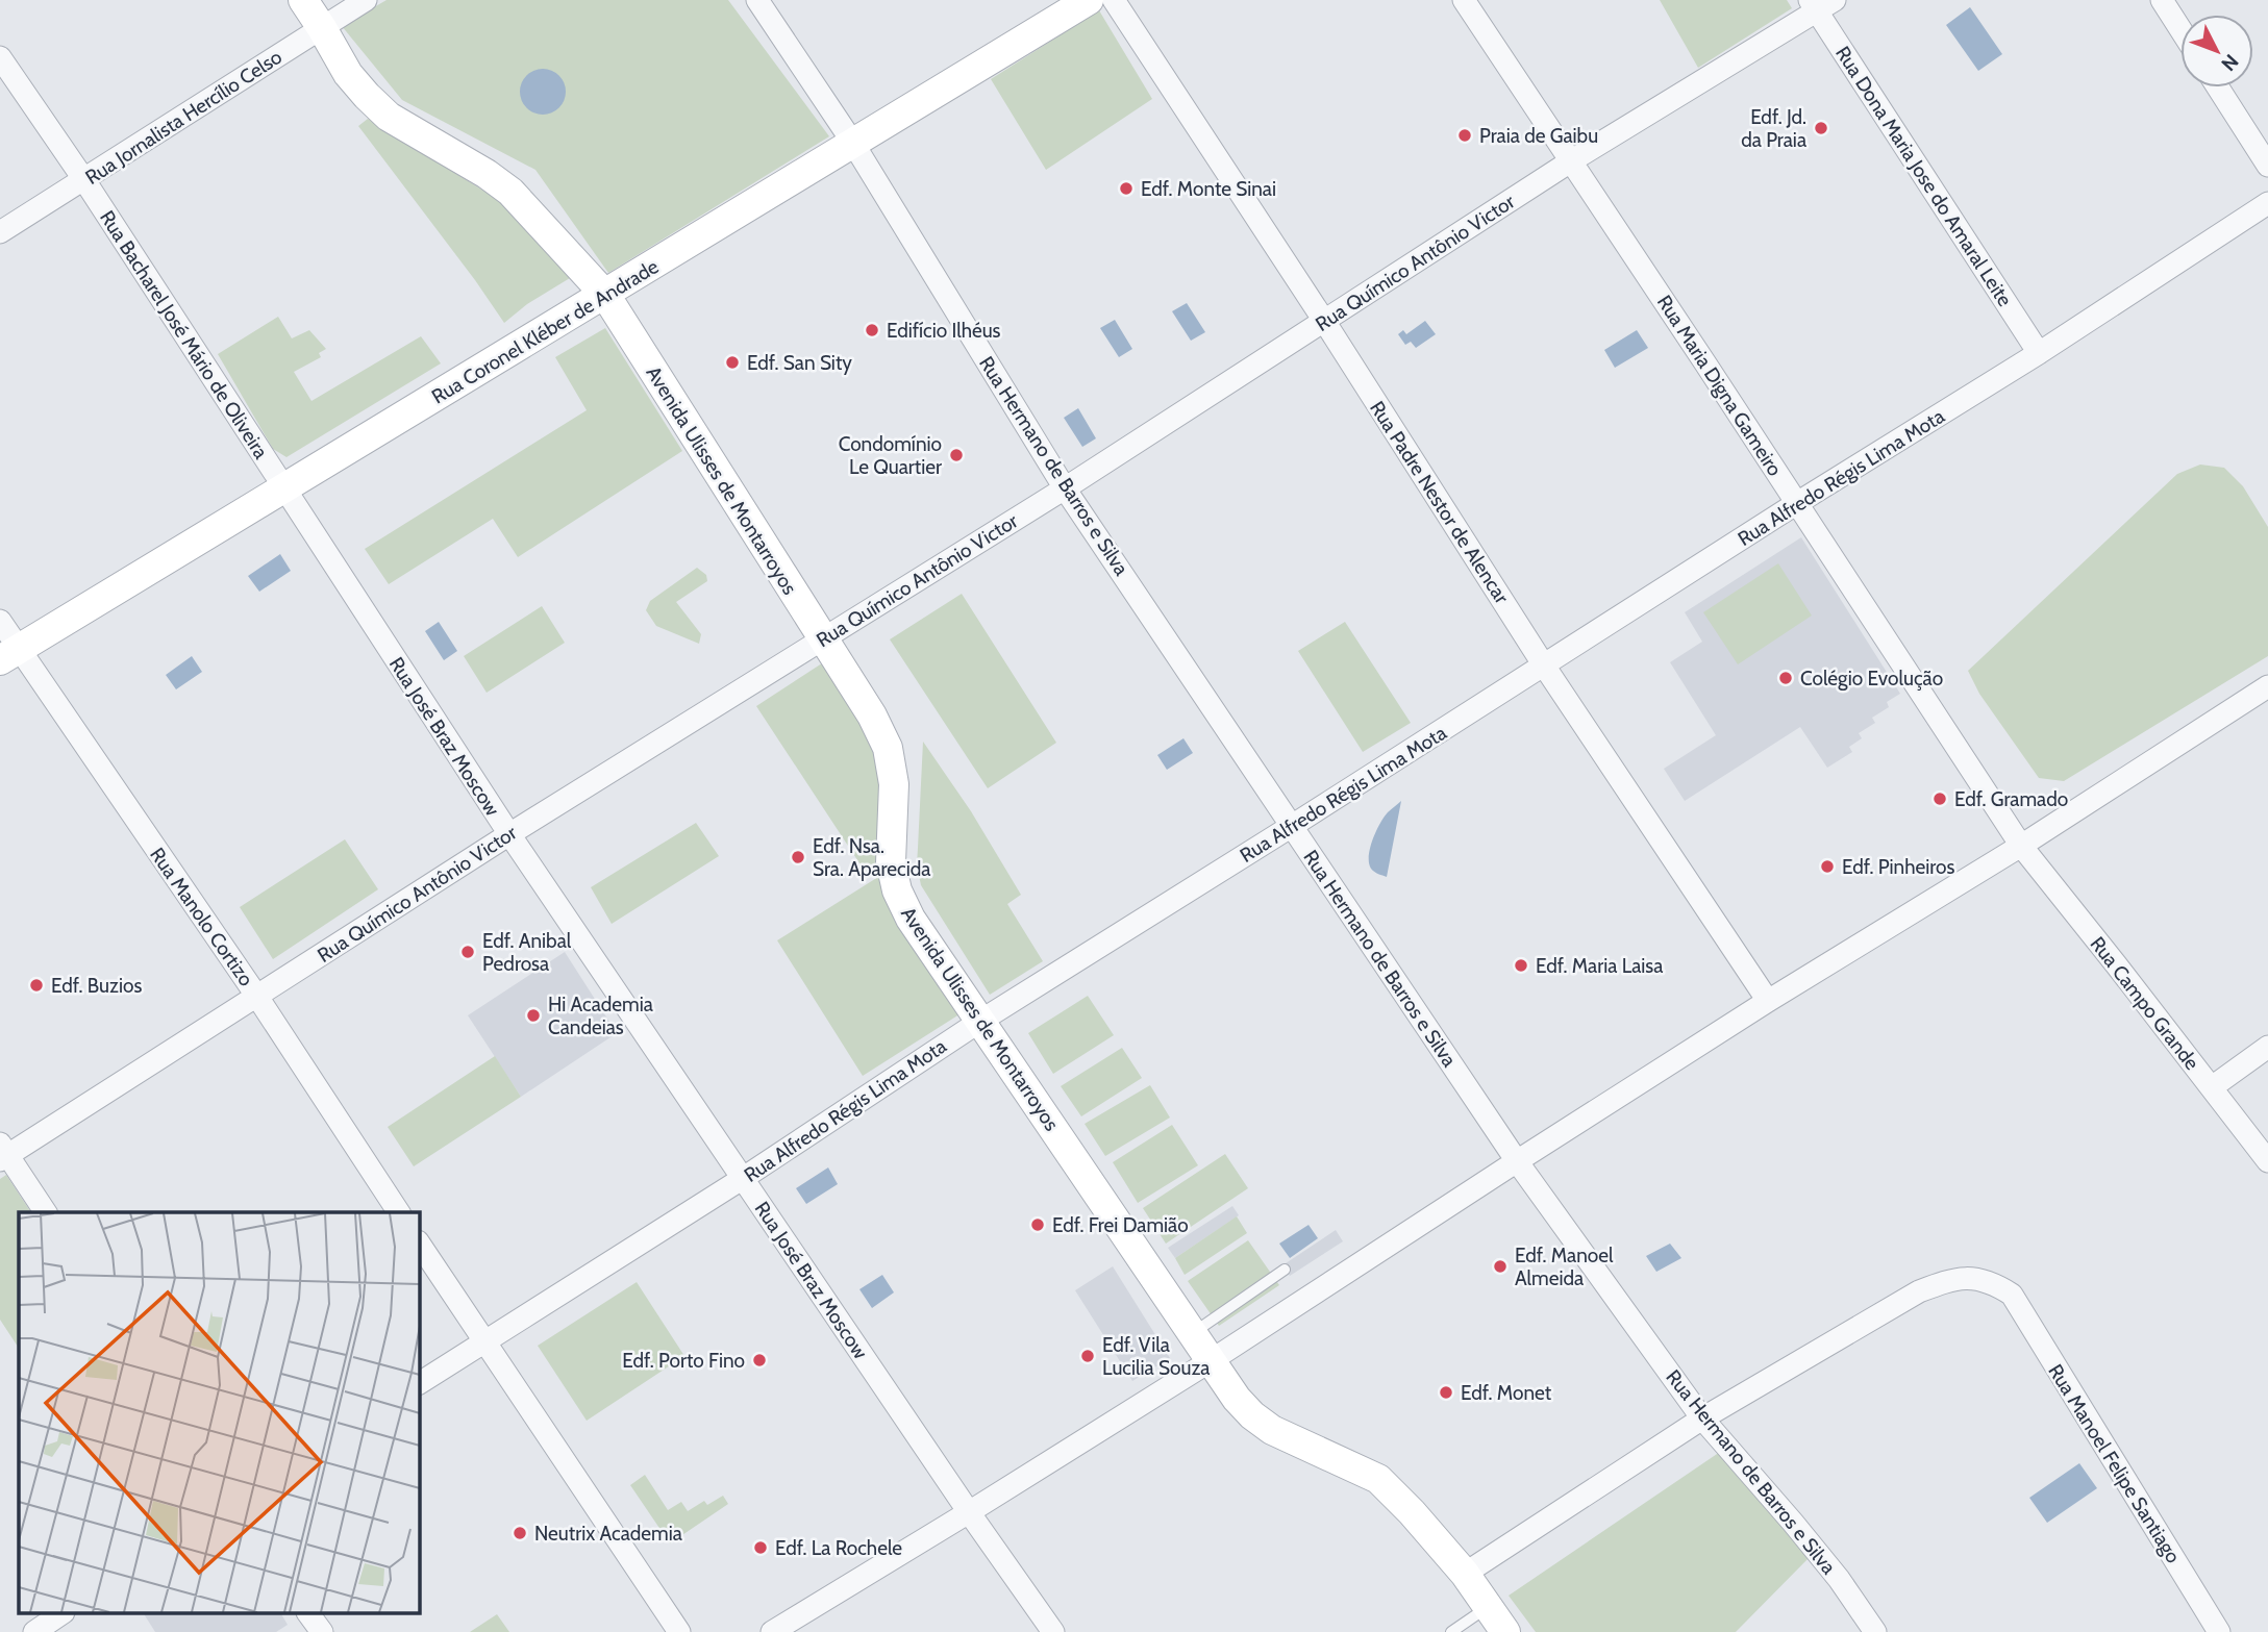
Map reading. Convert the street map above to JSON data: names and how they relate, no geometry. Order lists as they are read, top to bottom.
{
  "streets": {
    "main road": ["Rua Coronel Kléber de Andrade", "Avenida Ulisses de Montarroyos"],
    "street": [
      "Rua Jornalista Hercílio Celso",
      "Rua Dona Maria Jose do Amaral Leite",
      "Rua Químico Antônio Victor",
      "Rua Bacharel José Mário de Oliveira",
      "Rua Maria Digna Gameiro",
      "Rua Hermano de Barros e Silva",
      "Rua Alfredo Régis Lima Mota",
      "Rua Padre Nestor de Alencar",
      "Rua José Braz Moscow",
      "Rua Manolo Cortizo",
      "Rua Campo Grande",
      "Rua Manoel Felipe Santiago"
    ]
  },
  "crossings": [
    ["Rua Jornalista Hercílio Celso", "Rua Bacharel José Mário de Oliveira"],
    ["Rua Jornalista Hercílio Celso", "Avenida Ulisses de Montarroyos"],
    ["Rua Dona Maria Jose do Amaral Leite", "Rua Químico Antônio Victor"],
    ["Rua Dona Maria Jose do Amaral Leite", "Rua Alfredo Régis Lima Mota"],
    ["Rua Químico Antônio Victor", "Rua Maria Digna Gameiro"],
    ["Rua Químico Antônio Victor", "Rua Hermano de Barros e Silva"],
    ["Rua Químico Antônio Victor", "Avenida Ulisses de Montarroyos"],
    ["Rua Químico Antônio Victor", "Rua Padre Nestor de Alencar"],
    ["Rua Químico Antônio Victor", "Rua José Braz Moscow"],
    ["Rua Químico Antônio Victor", "Rua Manolo Cortizo"],
    ["Rua Coronel Kléber de Andrade", "Rua Bacharel José Mário de Oliveira"],
    ["Rua Coronel Kléber de Andrade", "Rua Hermano de Barros e Silva"],
    ["Rua Coronel Kléber de Andrade", "Avenida Ulisses de Montarroyos"],
    ["Rua Coronel Kléber de Andrade", "Rua José Braz Moscow"],
    ["Rua Coronel Kléber de Andrade", "Rua Manolo Cortizo"],
    ["Rua Bacharel José Mário de Oliveira", "Rua José Braz Moscow"],
    ["Rua Maria Digna Gameiro", "Rua Alfredo Régis Lima Mota"],
    ["Rua Maria Digna Gameiro", "Rua Campo Grande"],
    ["Rua Hermano de Barros e Silva", "Rua Alfredo Régis Lima Mota"],
    ["Rua Hermano de Barros e Silva", "Rua Manoel Felipe Santiago"],
    ["Rua Alfredo Régis Lima Mota", "Avenida Ulisses de Montarroyos"],
    ["Rua Alfredo Régis Lima Mota", "Rua Padre Nestor de Alencar"],
    ["Rua Alfredo Régis Lima Mota", "Rua José Braz Moscow"]
  ],
  "places": [
    "Edf. Jd. da Praia",
    "Praia de Gaibu",
    "Edf. Monte Sinai",
    "Edifício Ilhéus",
    "Edf. San Sity",
    "Condomínio Le Quartier",
    "Colégio Evolução",
    "Edf. Gramado",
    "Edf. Nsa. Sra. Aparecida",
    "Edf. Pinheiros",
    "Edf. Anibal Pedrosa",
    "Edf. Maria Laisa",
    "Edf. Buzios",
    "Hi Academia Candeias",
    "Edf. Frei Damião",
    "Edf. Manoel Almeida",
    "Edf. Vila Lucilia Souza",
    "Edf. Porto Fino",
    "Edf. Monet",
    "Neutrix Academia",
    "Edf. La Rochele"
  ],
  "north": "bottom right"
}
